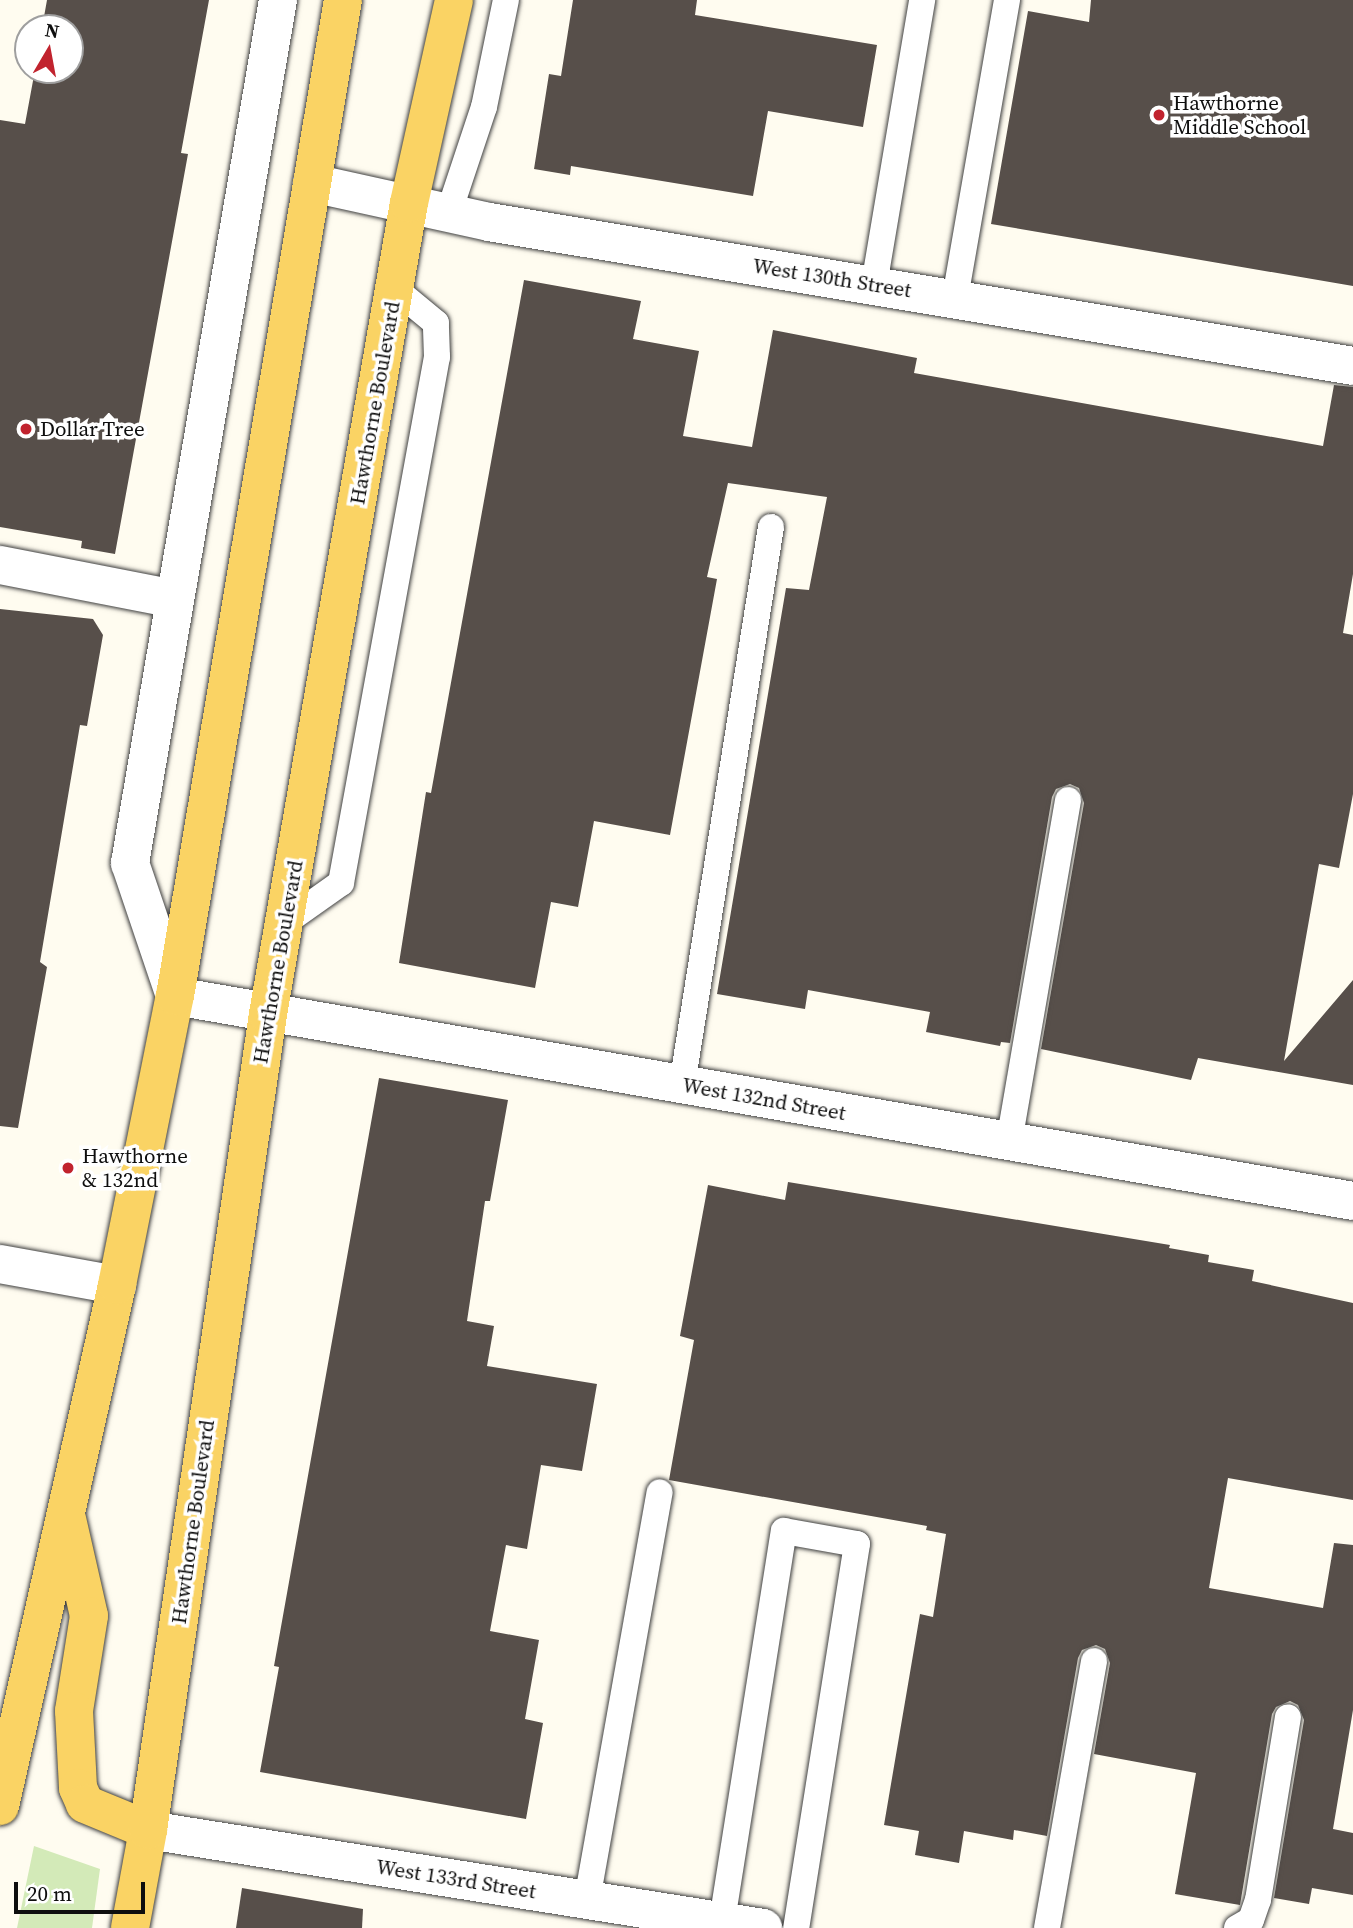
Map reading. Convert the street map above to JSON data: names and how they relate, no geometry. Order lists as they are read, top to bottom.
{
  "streets": {
    "main road": ["Hawthorne Boulevard"],
    "street": ["West 130th Street", "West 132nd Street", "West 133rd Street"]
  },
  "crossings": [
    ["West 130th Street", "Hawthorne Boulevard"],
    ["Hawthorne Boulevard", "West 132nd Street"],
    ["Hawthorne Boulevard", "West 133rd Street"]
  ],
  "places": ["Hawthorne Middle School", "Dollar Tree", "Hawthorne & 132nd"],
  "scale_bar": "20 m",
  "north": "top"
}
